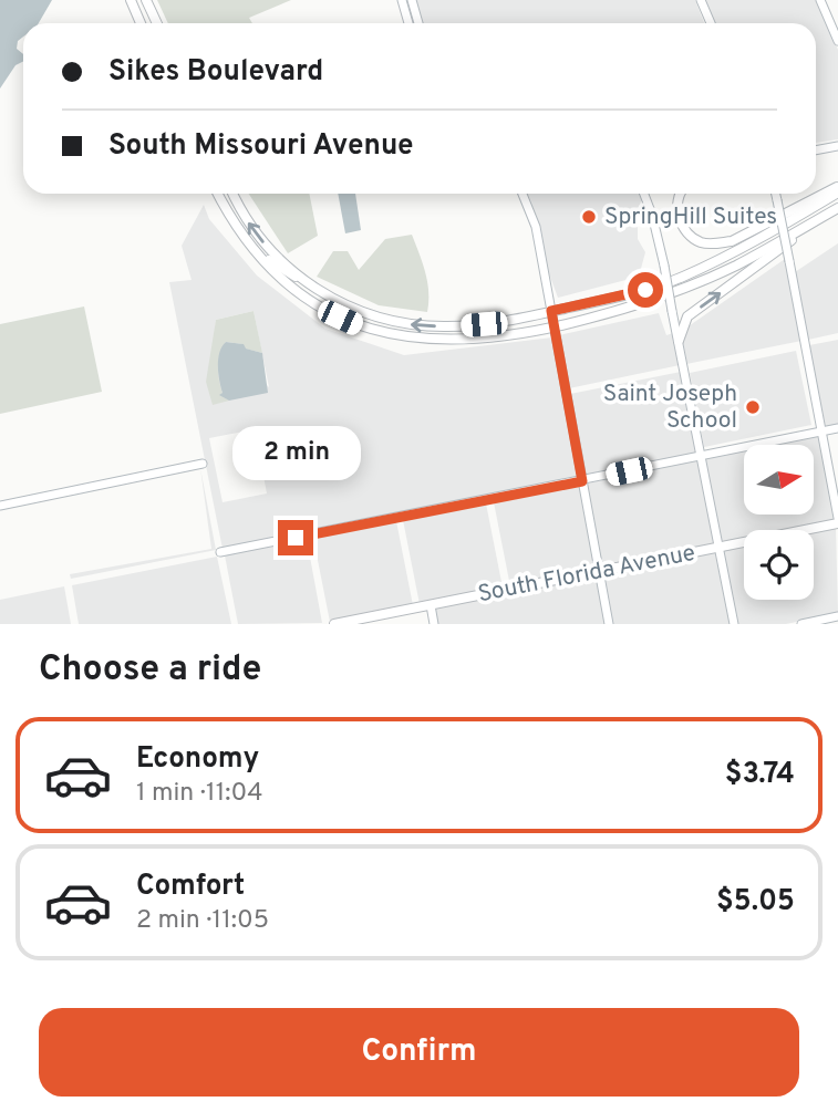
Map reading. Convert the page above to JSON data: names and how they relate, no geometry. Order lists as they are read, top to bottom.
{
  "streets": {
    "main road": ["South Florida Avenue"]
  },
  "places": ["SpringHill Suites", "Saint Joseph School"],
  "north": "right",
  "page": {
    "banner": ["Sikes Boulevard", "South Missouri Avenue"],
    "bubble": "2 min",
    "heading": "Choose a ride",
    "list": [
      {
        "name": "Economy",
        "note": "1 min · 11:04",
        "value": "$3.74"
      },
      {
        "name": "Comfort",
        "note": "2 min · 11:05",
        "value": "$5.05"
      }
    ],
    "buttons": "Confirm"
  }
}
